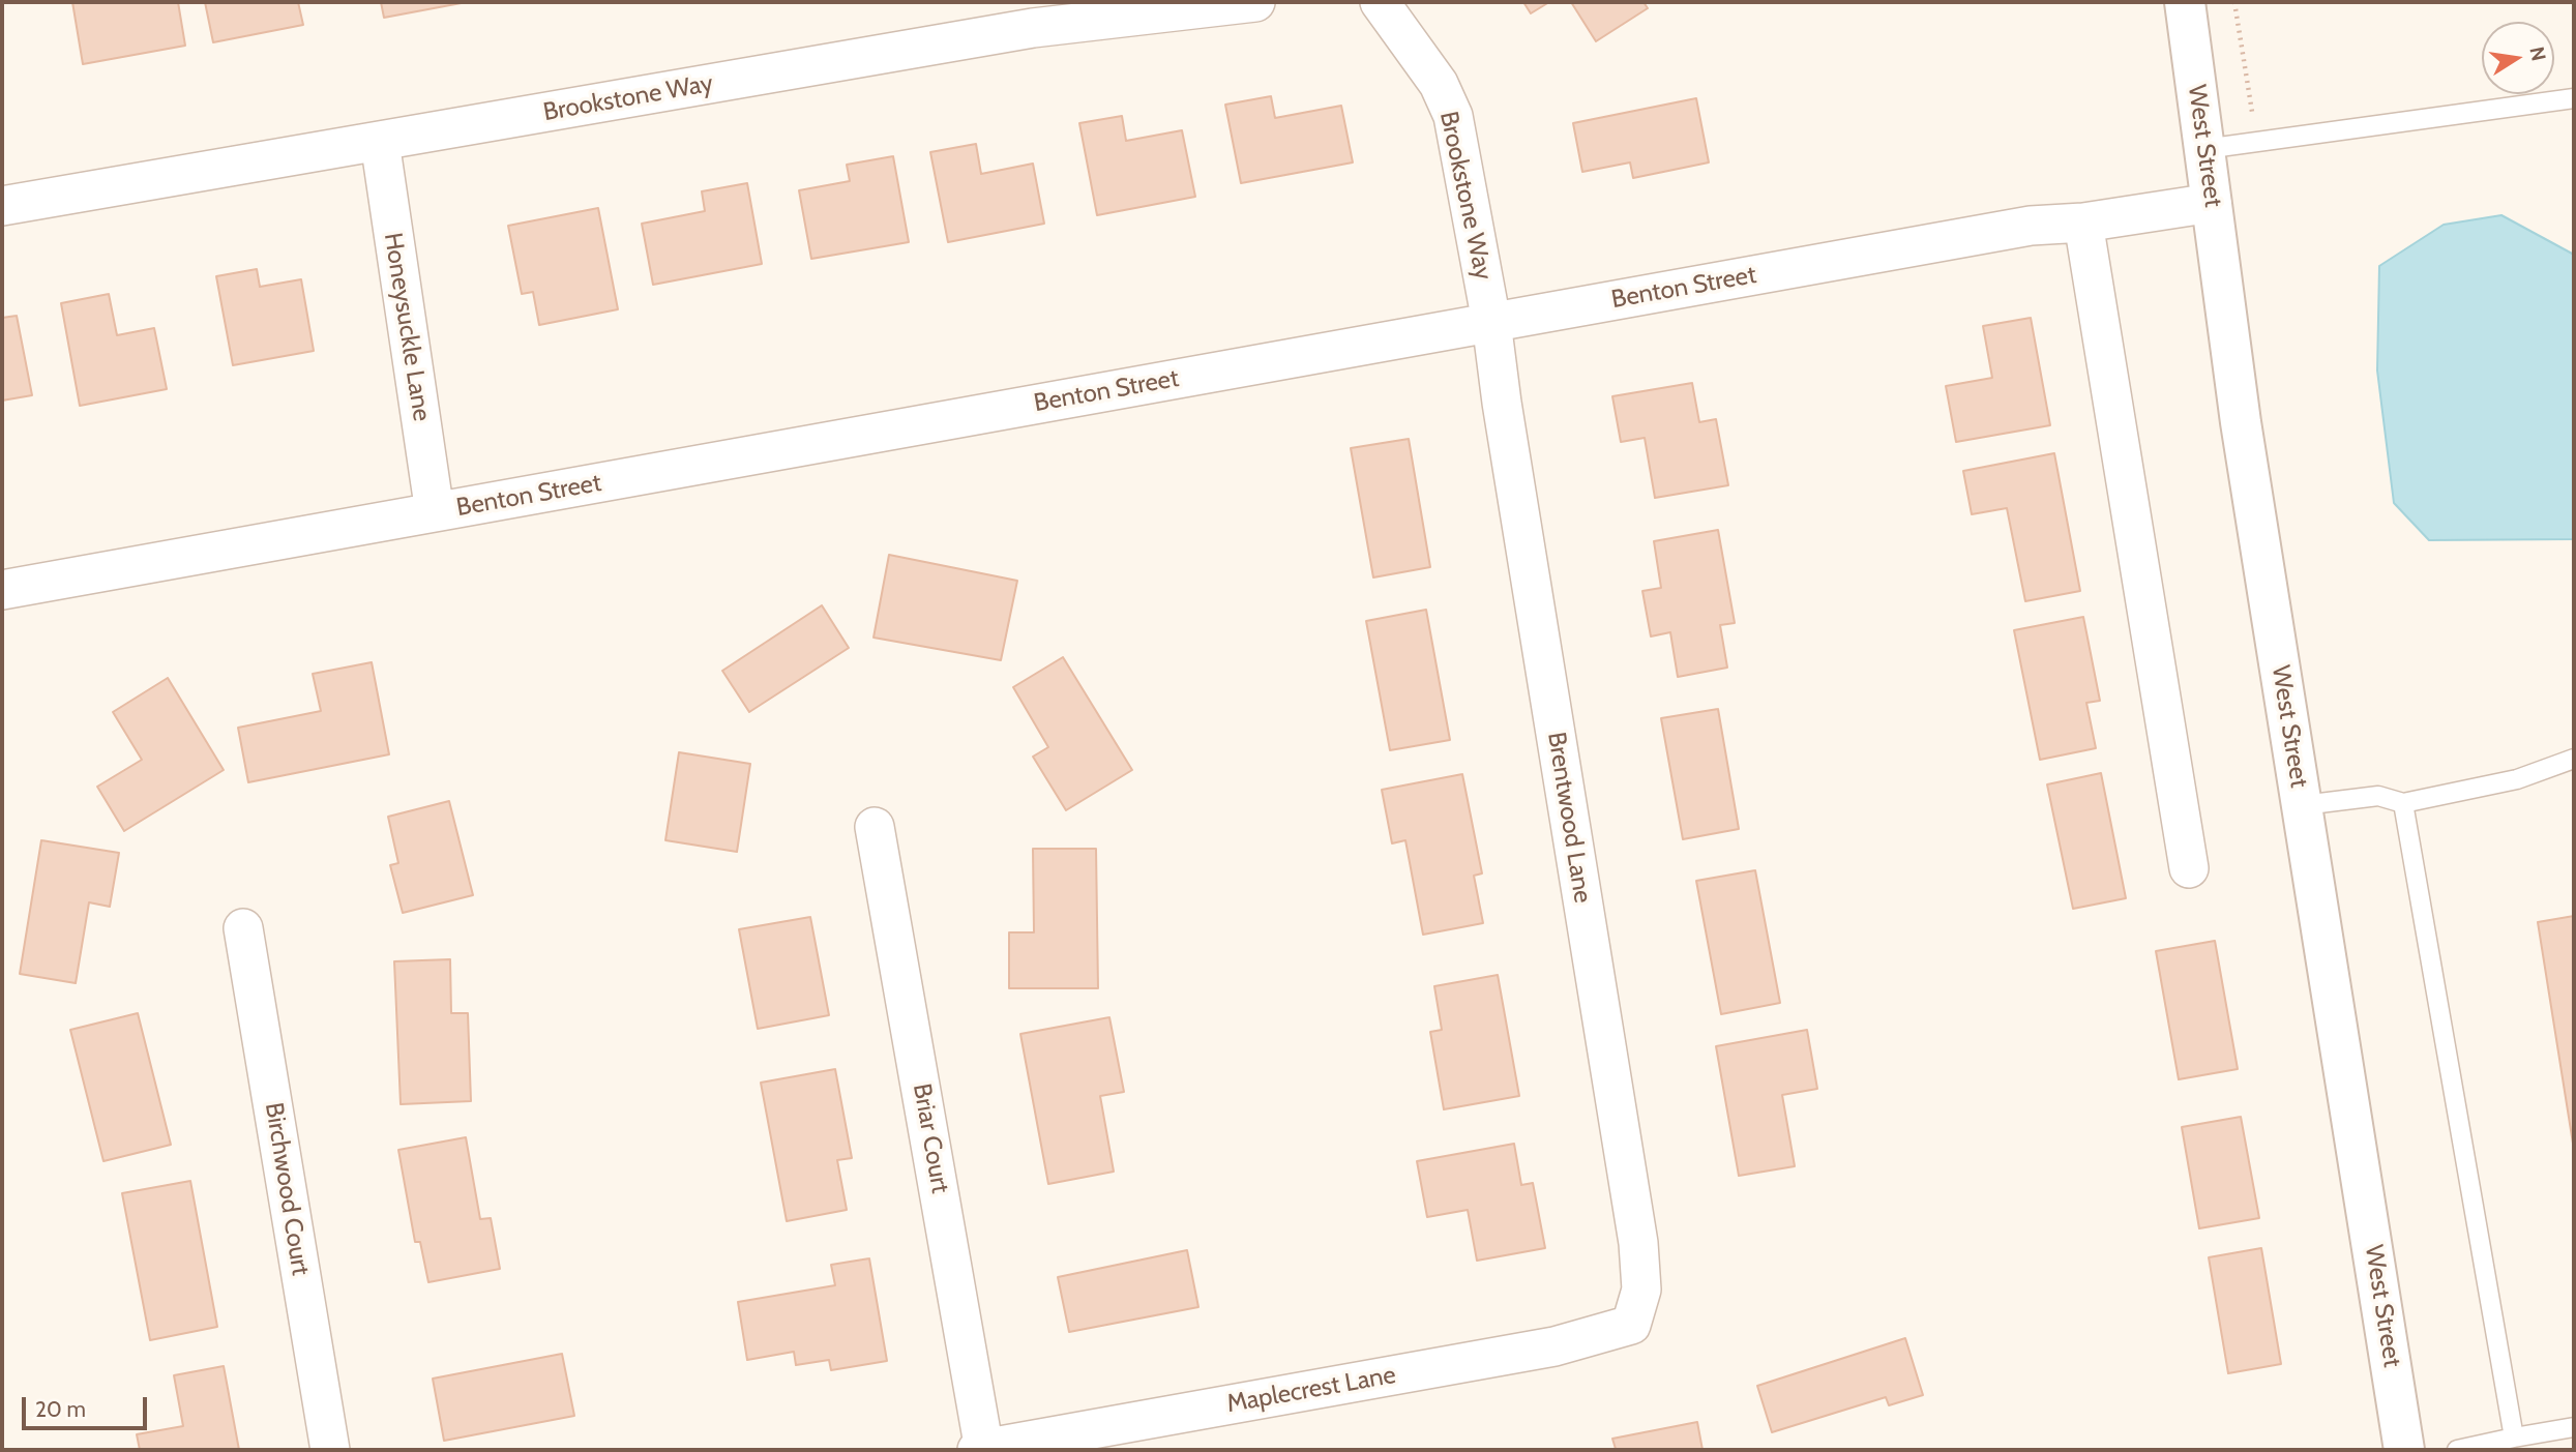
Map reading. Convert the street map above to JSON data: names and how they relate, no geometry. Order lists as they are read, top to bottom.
{
  "streets": {
    "street": [
      "Brookstone Way",
      "West Street",
      "Benton Street",
      "Honeysuckle Lane",
      "Brentwood Lane",
      "Briar Court",
      "Birchwood Court",
      "Maplecrest Lane"
    ]
  },
  "crossings": [
    ["Brookstone Way", "Benton Street"],
    ["Brookstone Way", "Honeysuckle Lane"],
    ["Brookstone Way", "Brentwood Lane"],
    ["West Street", "Benton Street"],
    ["Benton Street", "Honeysuckle Lane"],
    ["Benton Street", "Brentwood Lane"],
    ["Brentwood Lane", "Maplecrest Lane"],
    ["Briar Court", "Maplecrest Lane"]
  ],
  "scale_bar": "20 m",
  "north": "right"
}
